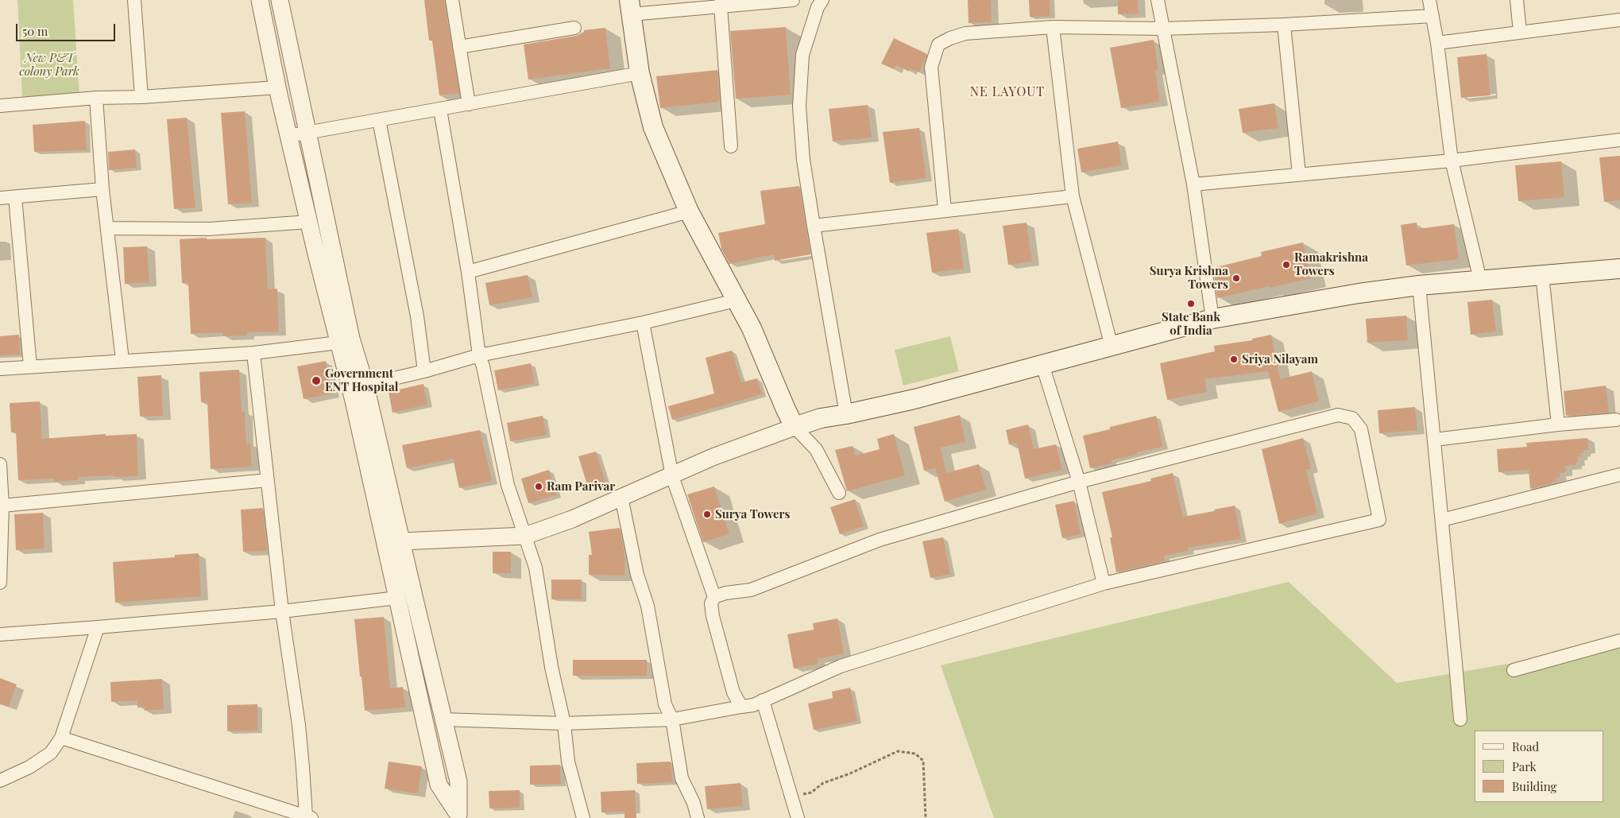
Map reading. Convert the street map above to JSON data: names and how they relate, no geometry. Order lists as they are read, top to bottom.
{
  "districts": ["NE LAYOUT"],
  "parks": ["New P&T colony Park"],
  "places": [
    "Ramakrishna Towers",
    "Surya Krishna Towers",
    "State Bank of India",
    "Sriya Nilayam",
    "Government ENT Hospital",
    "Ram Parivar",
    "Surya Towers"
  ],
  "legend": ["Road", "Park", "Building"],
  "scale_bar": "50 m"
}
